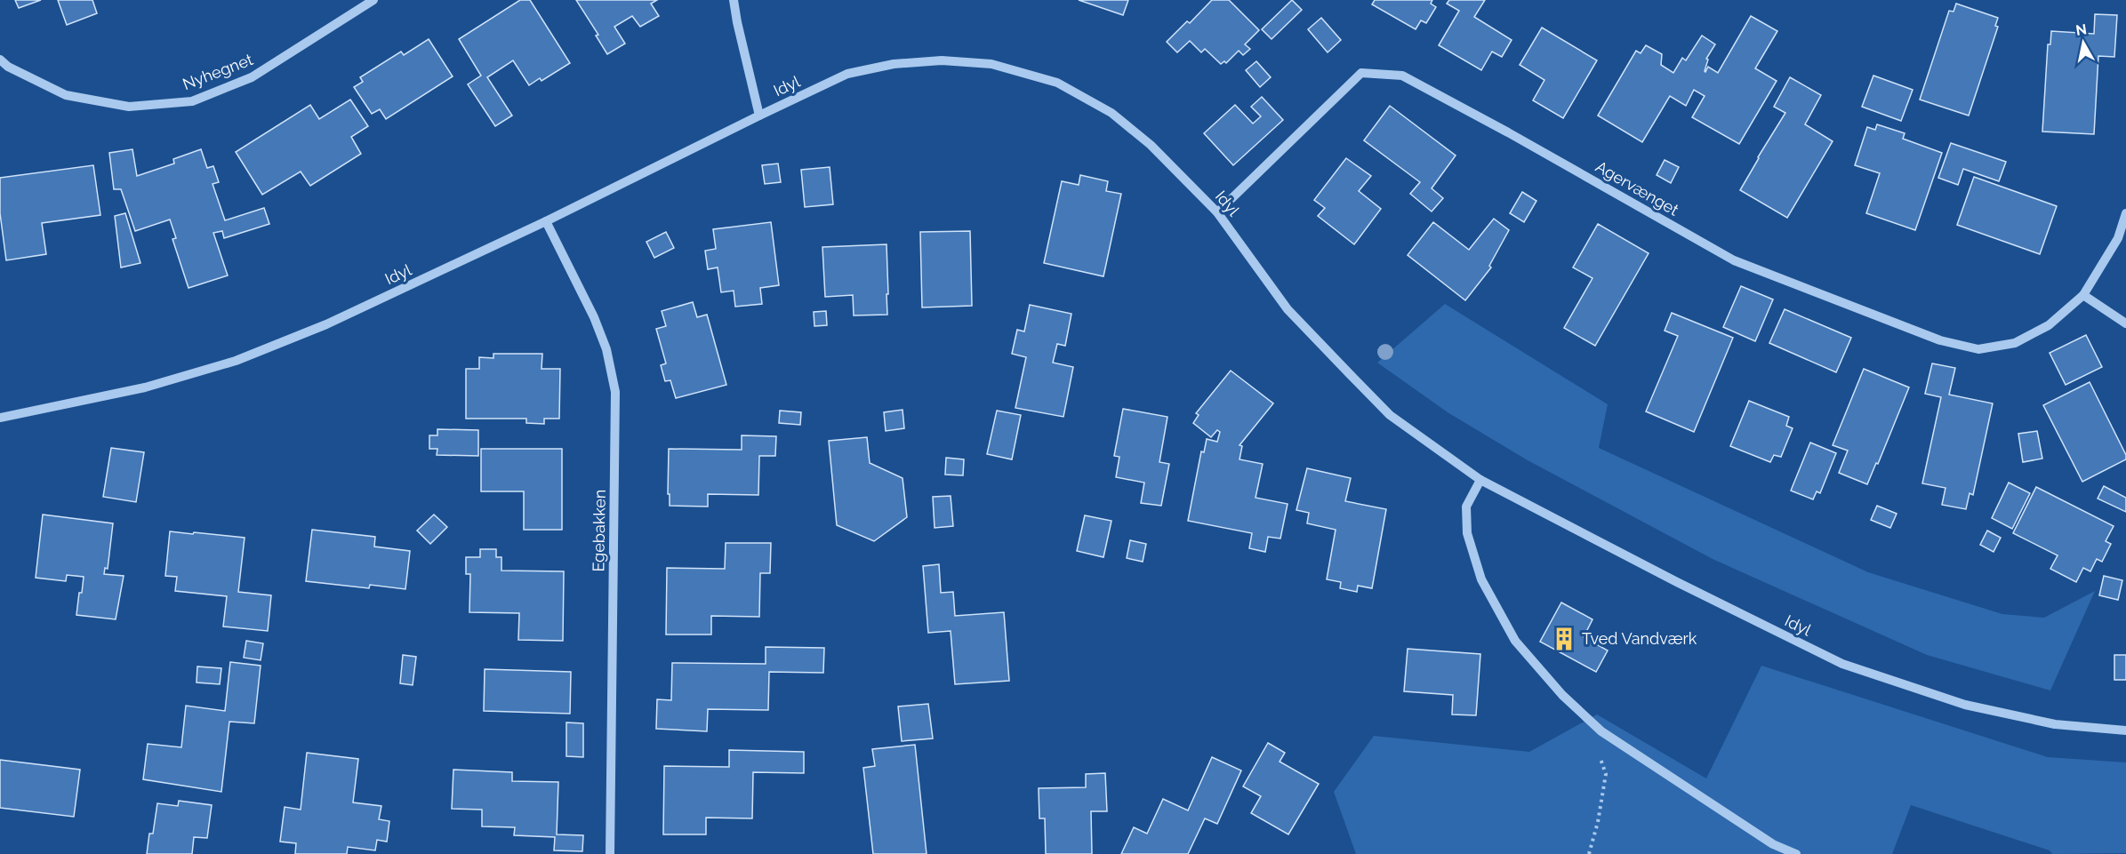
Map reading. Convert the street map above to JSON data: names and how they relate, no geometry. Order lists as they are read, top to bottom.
{
  "streets": {
    "street": [
      "Nyhegnet",
      "Idyl",
      "Agervænget",
      "Egebakken"
    ]
  },
  "crossings": [
    ["Idyl", "Agervænget"],
    ["Idyl", "Egebakken"]
  ],
  "places": {
    "building": ["Tved Vandværk"]
  },
  "north": "top"
}
